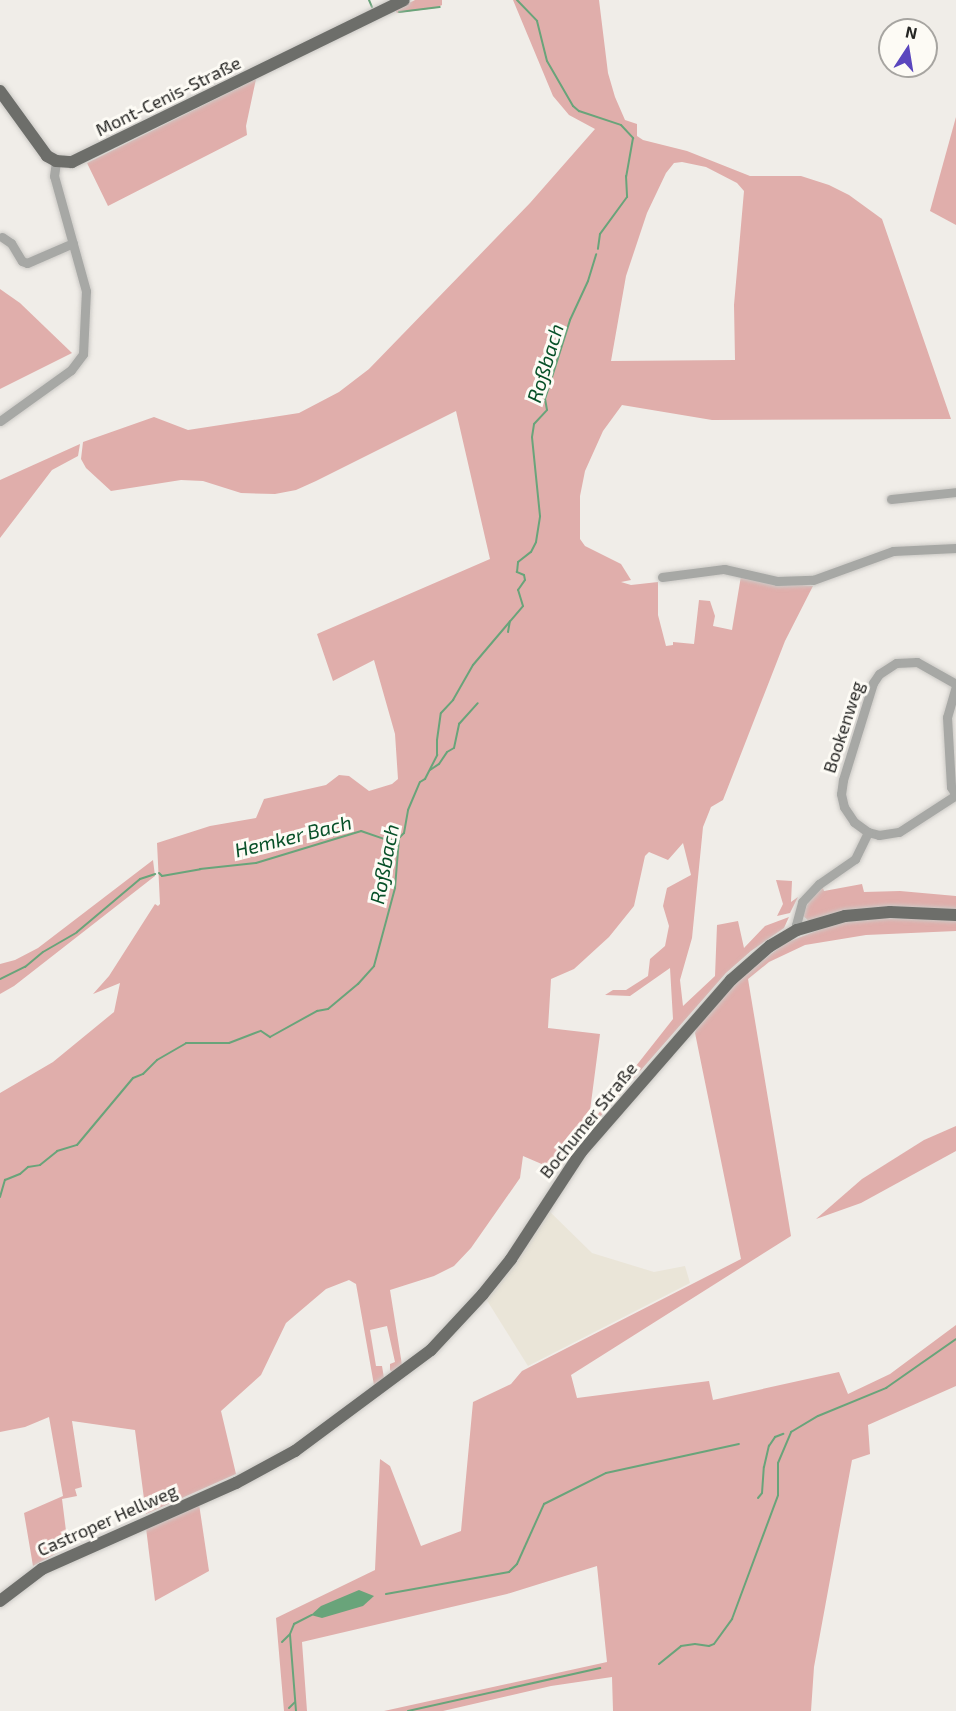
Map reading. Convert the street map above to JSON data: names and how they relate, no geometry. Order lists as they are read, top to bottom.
{
  "streets": {
    "main road": ["Mont-Cenis-Straße", "Bochumer Straße", "Castroper Hellweg"],
    "street": ["Bookenweg"]
  },
  "crossings": [
    ["Bochumer Straße", "Castroper Hellweg"]
  ],
  "water": ["Roßbach", "Hemker Bach"],
  "north": "top"
}
